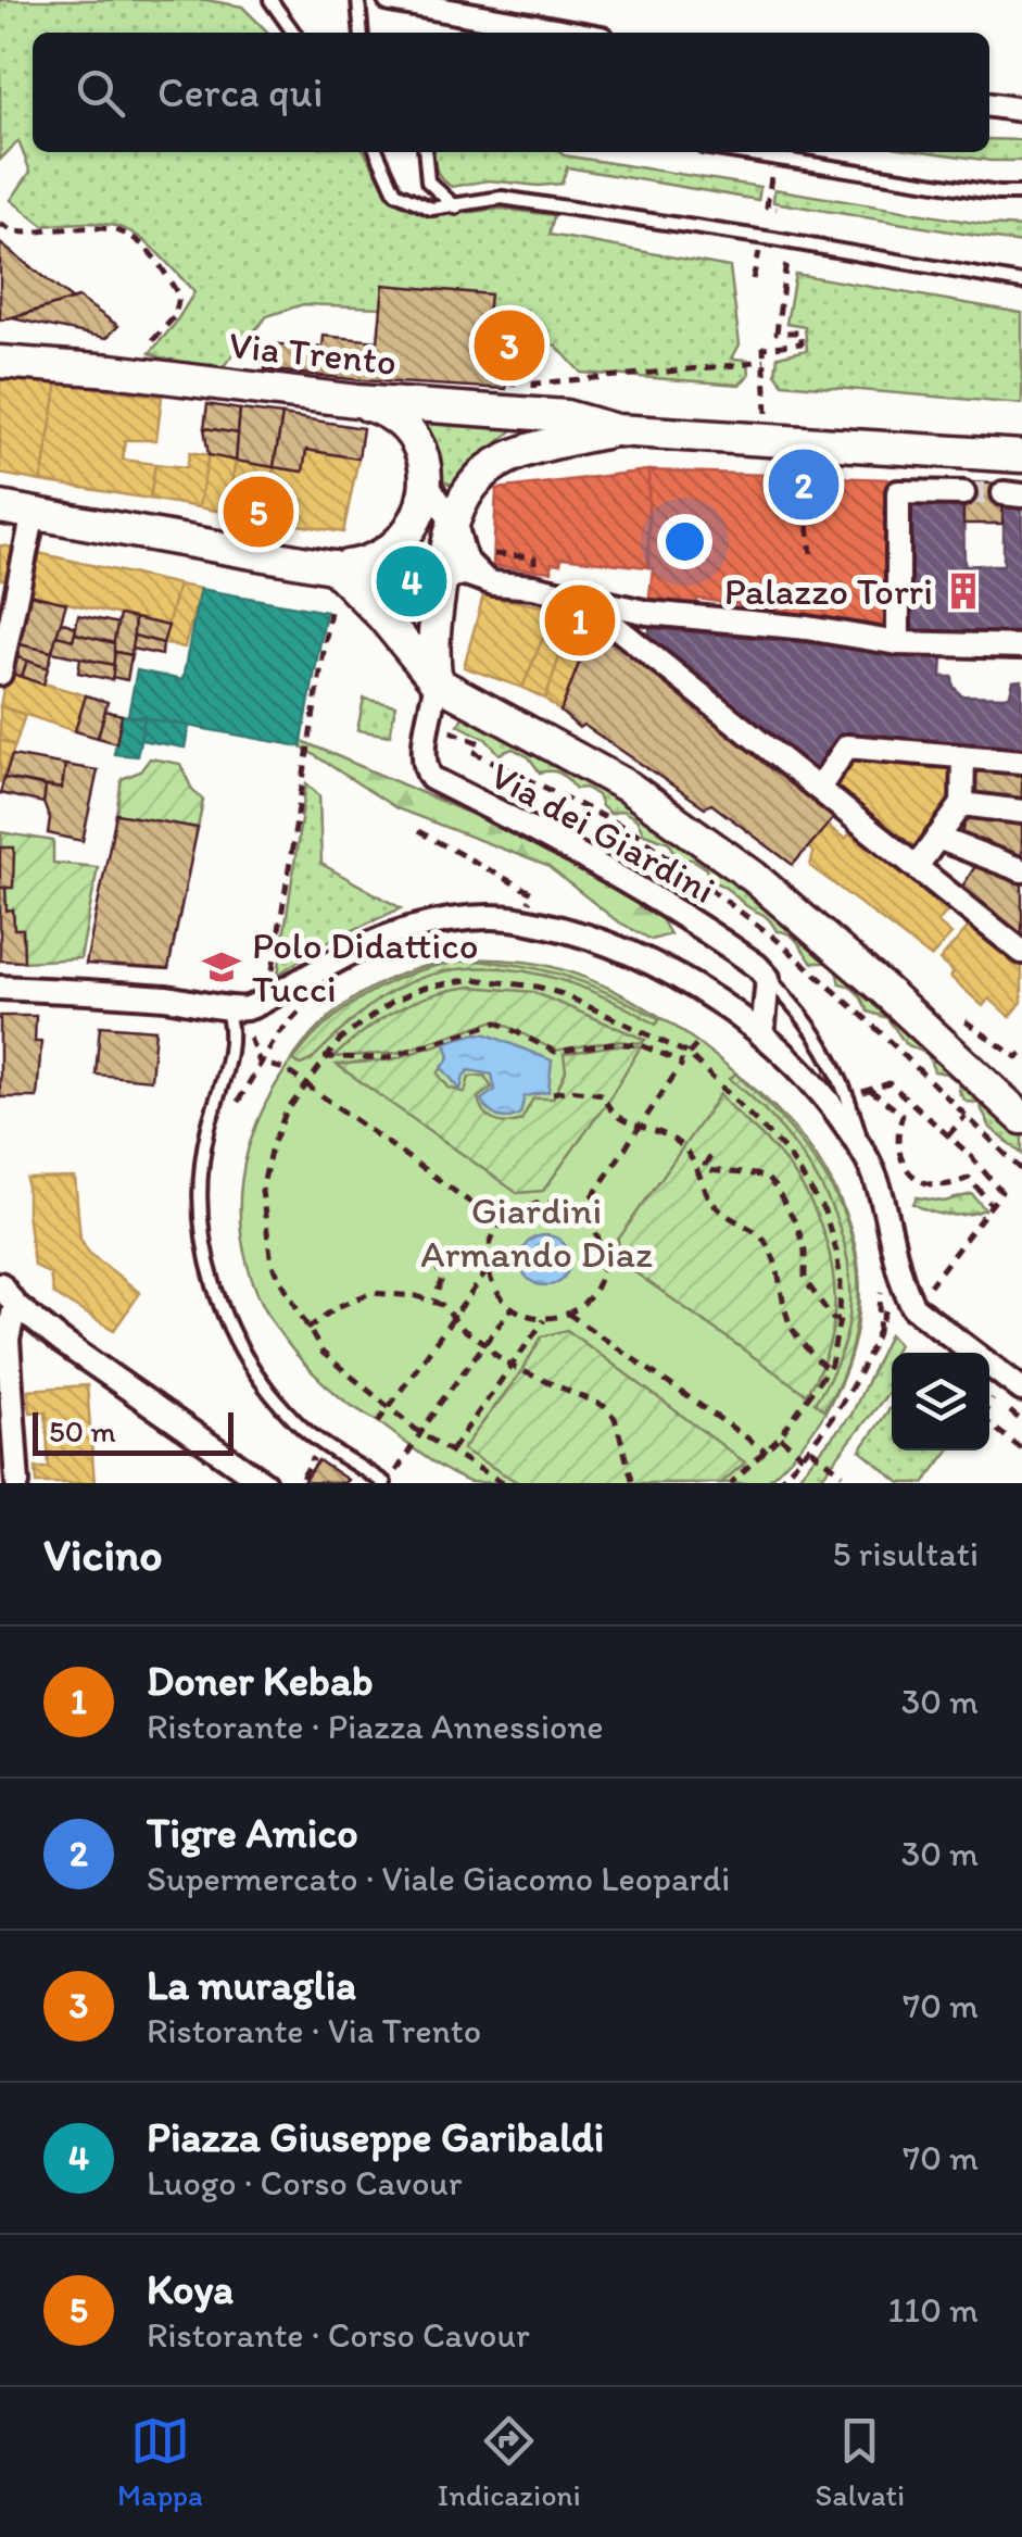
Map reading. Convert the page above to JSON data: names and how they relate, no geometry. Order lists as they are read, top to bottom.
{
  "streets": {
    "main road": ["Via Trento"],
    "street": ["Via dei Giardini"]
  },
  "parks": ["Giardini Armando Diaz"],
  "places": {
    "building": ["Palazzo Torri"],
    "school or university": ["Polo Didattico Tucci"]
  },
  "scale_bar": "50 m",
  "page": {
    "search": "Cerca qui",
    "pins": [
      "3",
      "2",
      "5",
      "4",
      "1"
    ],
    "scale": "50 m",
    "heading": ["Vicino", "5 risultati"],
    "list": [
      {
        "mark": "1",
        "name": "Doner Kebab",
        "note": "Ristorante · Piazza Annessione",
        "value": "30 m"
      },
      {
        "mark": "2",
        "name": "Tigre Amico",
        "note": "Supermercato · Viale Giacomo Leopardi",
        "value": "30 m"
      },
      {
        "mark": "3",
        "name": "La muraglia",
        "note": "Ristorante · Via Trento",
        "value": "70 m"
      },
      {
        "mark": "4",
        "name": "Piazza Giuseppe Garibaldi",
        "note": "Luogo · Corso Cavour",
        "value": "70 m"
      },
      {
        "mark": "5",
        "name": "Koya",
        "note": "Ristorante · Corso Cavour",
        "value": "110 m"
      }
    ],
    "nav": ["Mappa", "Indicazioni", "Salvati"]
  }
}
